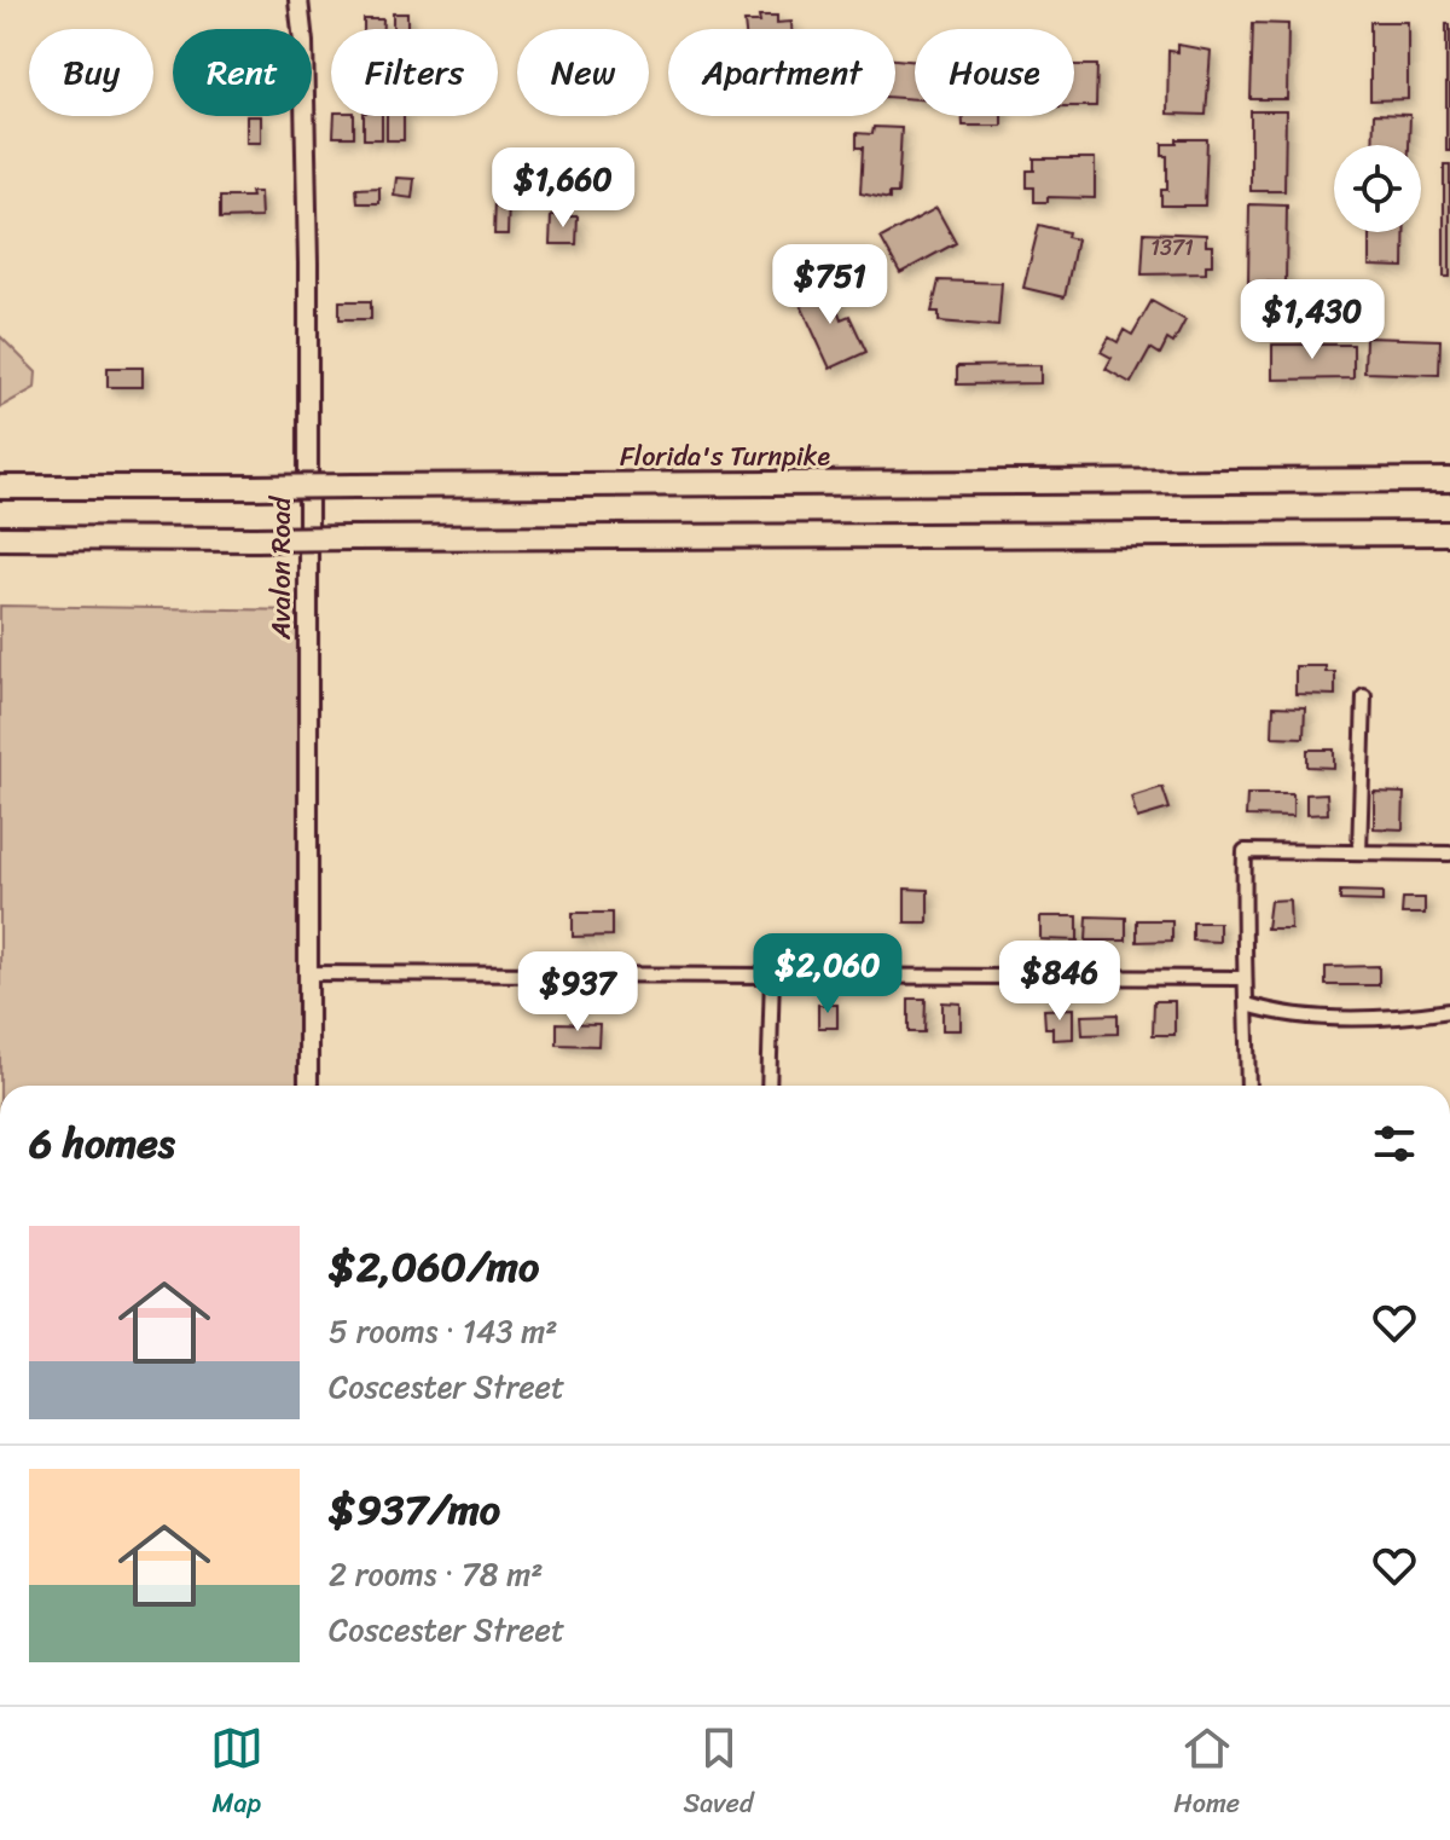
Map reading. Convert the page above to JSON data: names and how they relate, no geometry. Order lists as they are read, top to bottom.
{
  "streets": {
    "highway": ["Florida's Turnpike"],
    "main road": ["Avalon Road"]
  },
  "house_numbers": ["1371"],
  "page": {
    "chip": [
      "Buy",
      "Rent",
      "Filters",
      "New",
      "Apartment",
      "House"
    ],
    "price": [
      "$1,660",
      "$751",
      "$1,430",
      "$2,060",
      "$846",
      "$937"
    ],
    "heading": "6 homes",
    "list": [
      {
        "name": "$2,060/mo",
        "note": "5 rooms · 143 m² · Coscester Street"
      },
      {
        "name": "$937/mo",
        "note": "2 rooms · 78 m² · Coscester Street"
      }
    ],
    "tabs": ["Map", "Saved", "Home"]
  }
}
